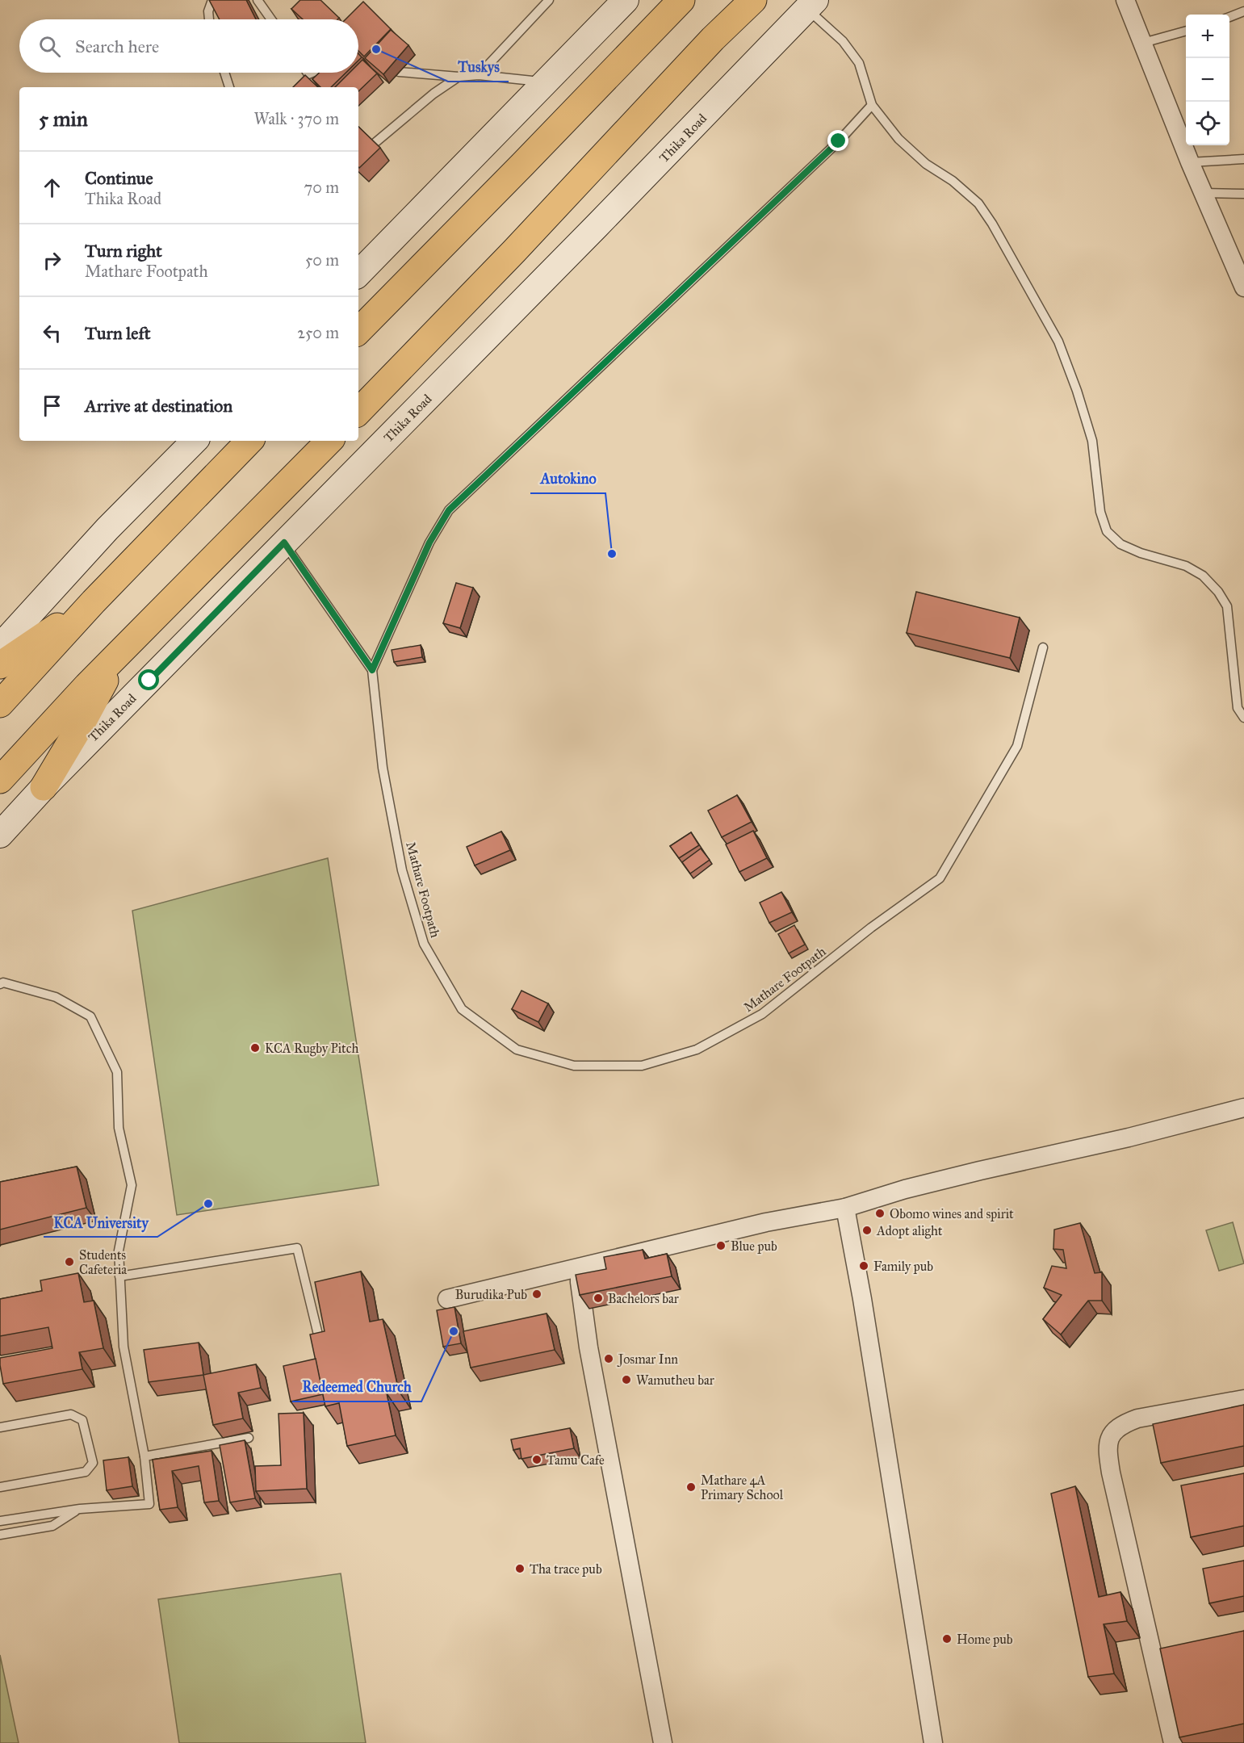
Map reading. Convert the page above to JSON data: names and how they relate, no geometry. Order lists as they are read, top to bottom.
{
  "streets": {
    "main road": ["Thika Road"],
    "lane": ["Mathare Footpath"]
  },
  "crossings": [
    ["Thika Road", "Mathare Footpath"]
  ],
  "places": [
    "Tuskys",
    "Autokino",
    "KCA Rugby Pitch",
    "KCA University",
    "Obomo wines and spirit",
    "Adopt alight",
    "Blue pub",
    "Students Cafeteria",
    "Family pub",
    "Burudika Pub",
    "Bachelors bar",
    "Redeemed Church",
    "Josmar Inn",
    "Wamutheu bar",
    "Tamu Cafe",
    "Mathare 4A Primary School",
    "Tha trace pub",
    "Home pub"
  ],
  "page": {
    "map_buttons": ["+", "−"],
    "search": "Search here",
    "heading": ["5 min", "Walk · 370 m"],
    "list": [
      ["Continue", "Thika Road", "70 m"],
      ["Turn right", "Mathare Footpath", "50 m"],
      ["Turn left", "250 m"],
      "Arrive at destination"
    ]
  }
}
